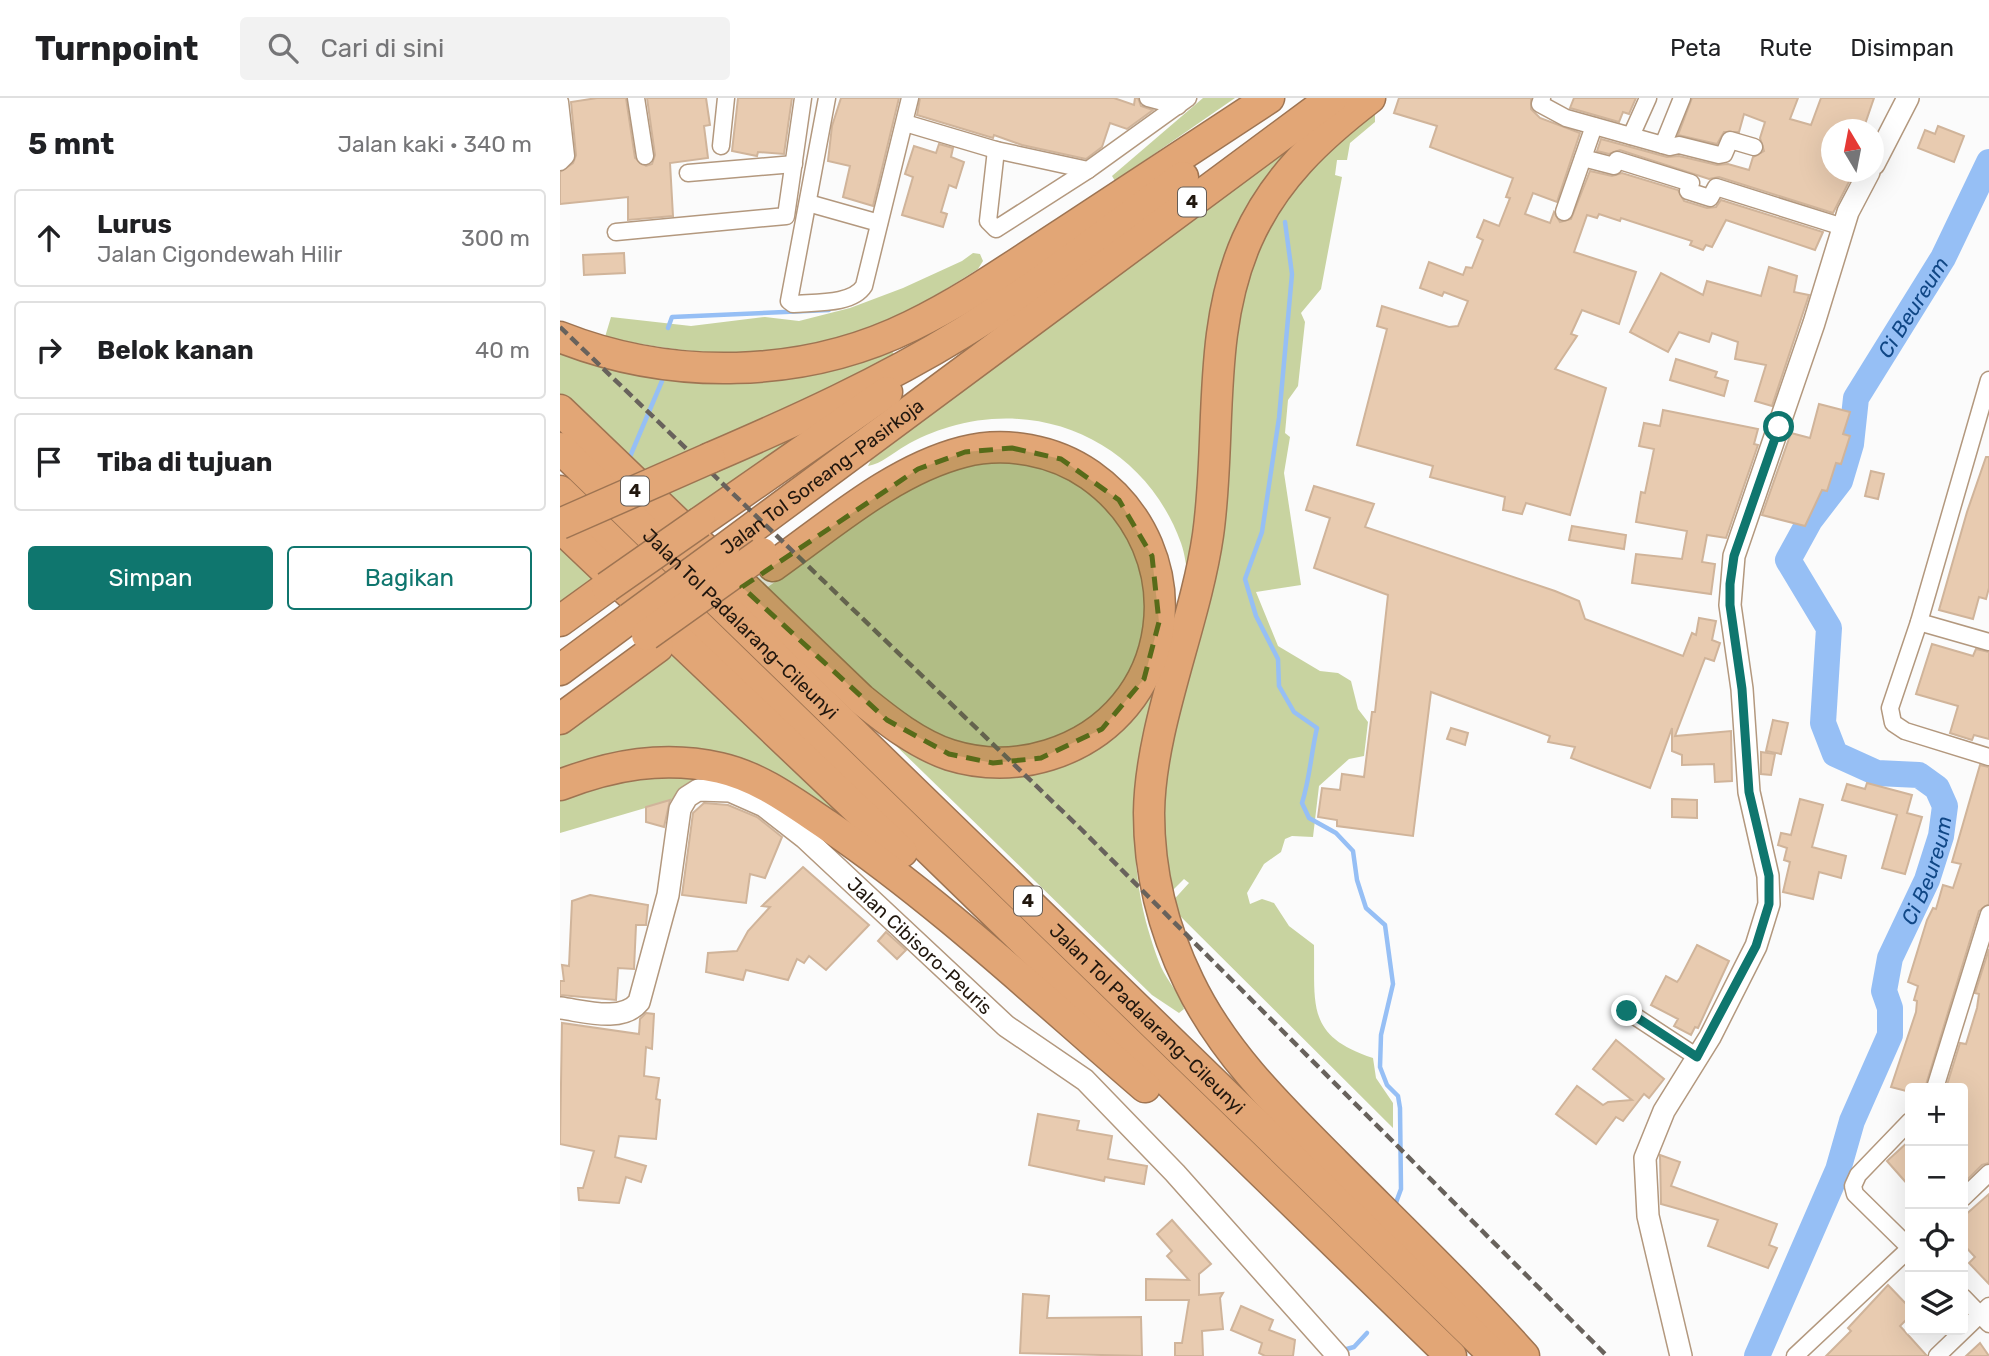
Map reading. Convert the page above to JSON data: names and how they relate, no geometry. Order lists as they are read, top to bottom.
{
  "streets": {
    "highway": ["4", "Jalan Tol Soreang–Pasirkoja", "Jalan Tol Padalarang–Cileunyi"],
    "street": ["Jalan Cibisoro-Peuris"]
  },
  "crossings": [
    ["4", "Jalan Tol Soreang–Pasirkoja"]
  ],
  "water": ["Ci Beureum"],
  "north": "top",
  "page": {
    "header": "Turnpoint",
    "search": "Cari di sini",
    "nav": ["Peta", "Rute", "Disimpan"],
    "heading": ["5 mnt", "Jalan kaki · 340 m"],
    "list": [
      ["Lurus", "Jalan Cigondewah Hilir", "300 m"],
      ["Belok kanan", "40 m"],
      "Tiba di tujuan"
    ],
    "buttons": ["Simpan", "Bagikan"],
    "map_buttons": ["+", "−"]
  }
}
